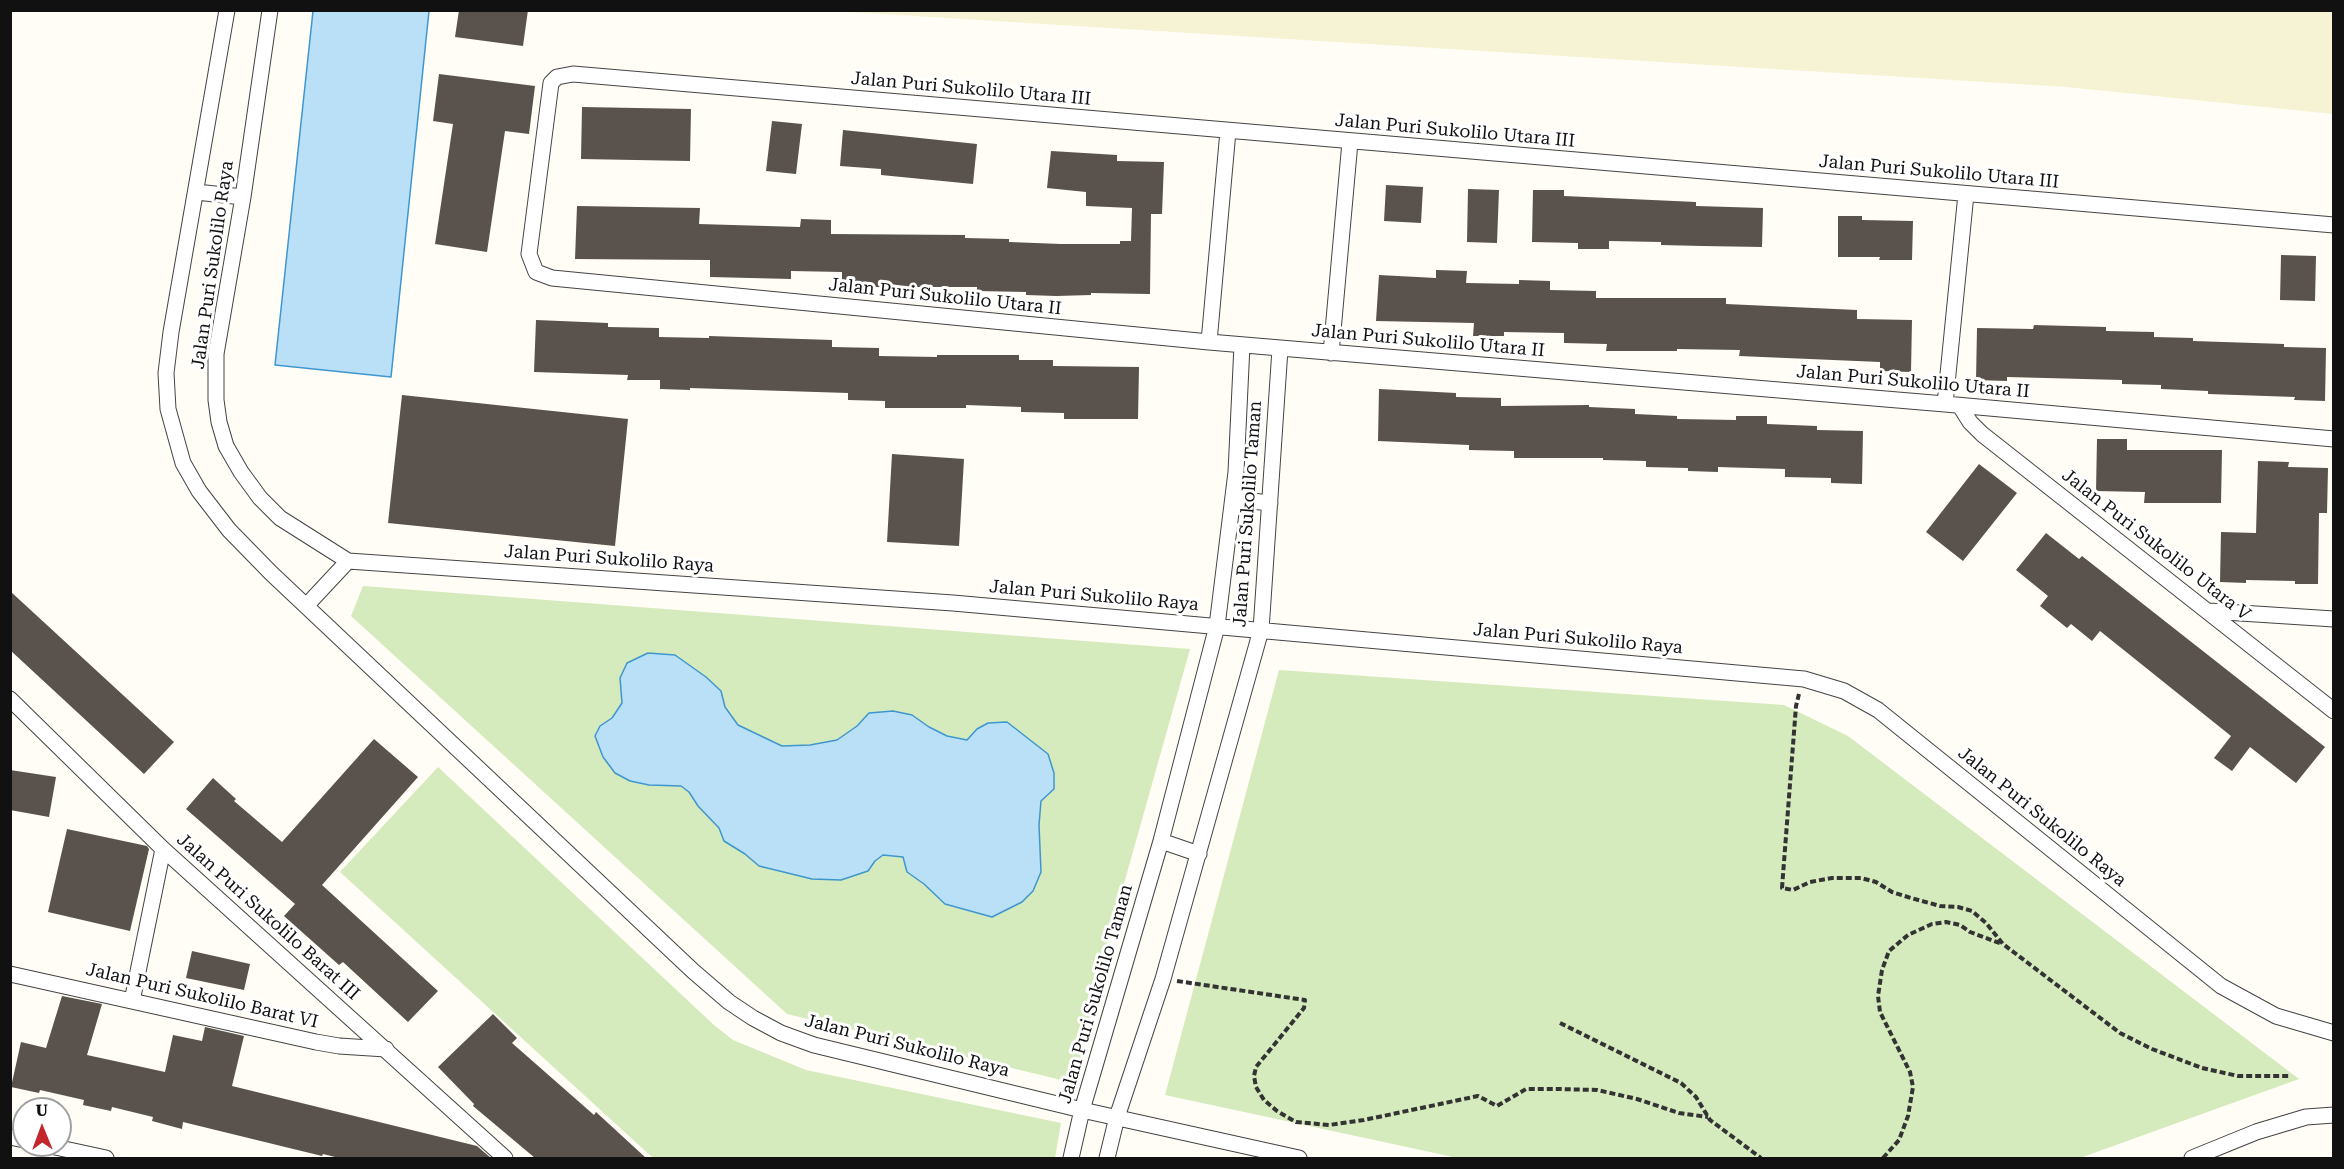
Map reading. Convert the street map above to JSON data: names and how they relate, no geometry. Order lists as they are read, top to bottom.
{
  "streets": {
    "street": [
      "Jalan Puri Sukolilo Utara III",
      "Jalan Puri Sukolilo Raya",
      "Jalan Puri Sukolilo Utara II",
      "Jalan Puri Sukolilo Taman",
      "Jalan Puri Sukolilo Utara V",
      "Jalan Puri Sukolilo Barat III",
      "Jalan Puri Sukolilo Barat VI"
    ]
  },
  "crossings": [
    ["Jalan Puri Sukolilo Utara III", "Jalan Puri Sukolilo Utara II"],
    ["Jalan Puri Sukolilo Raya", "Jalan Puri Sukolilo Taman"],
    ["Jalan Puri Sukolilo Utara II", "Jalan Puri Sukolilo Taman"],
    ["Jalan Puri Sukolilo Utara II", "Jalan Puri Sukolilo Utara V"],
    ["Jalan Puri Sukolilo Barat III", "Jalan Puri Sukolilo Barat VI"]
  ],
  "north": "top"
}
